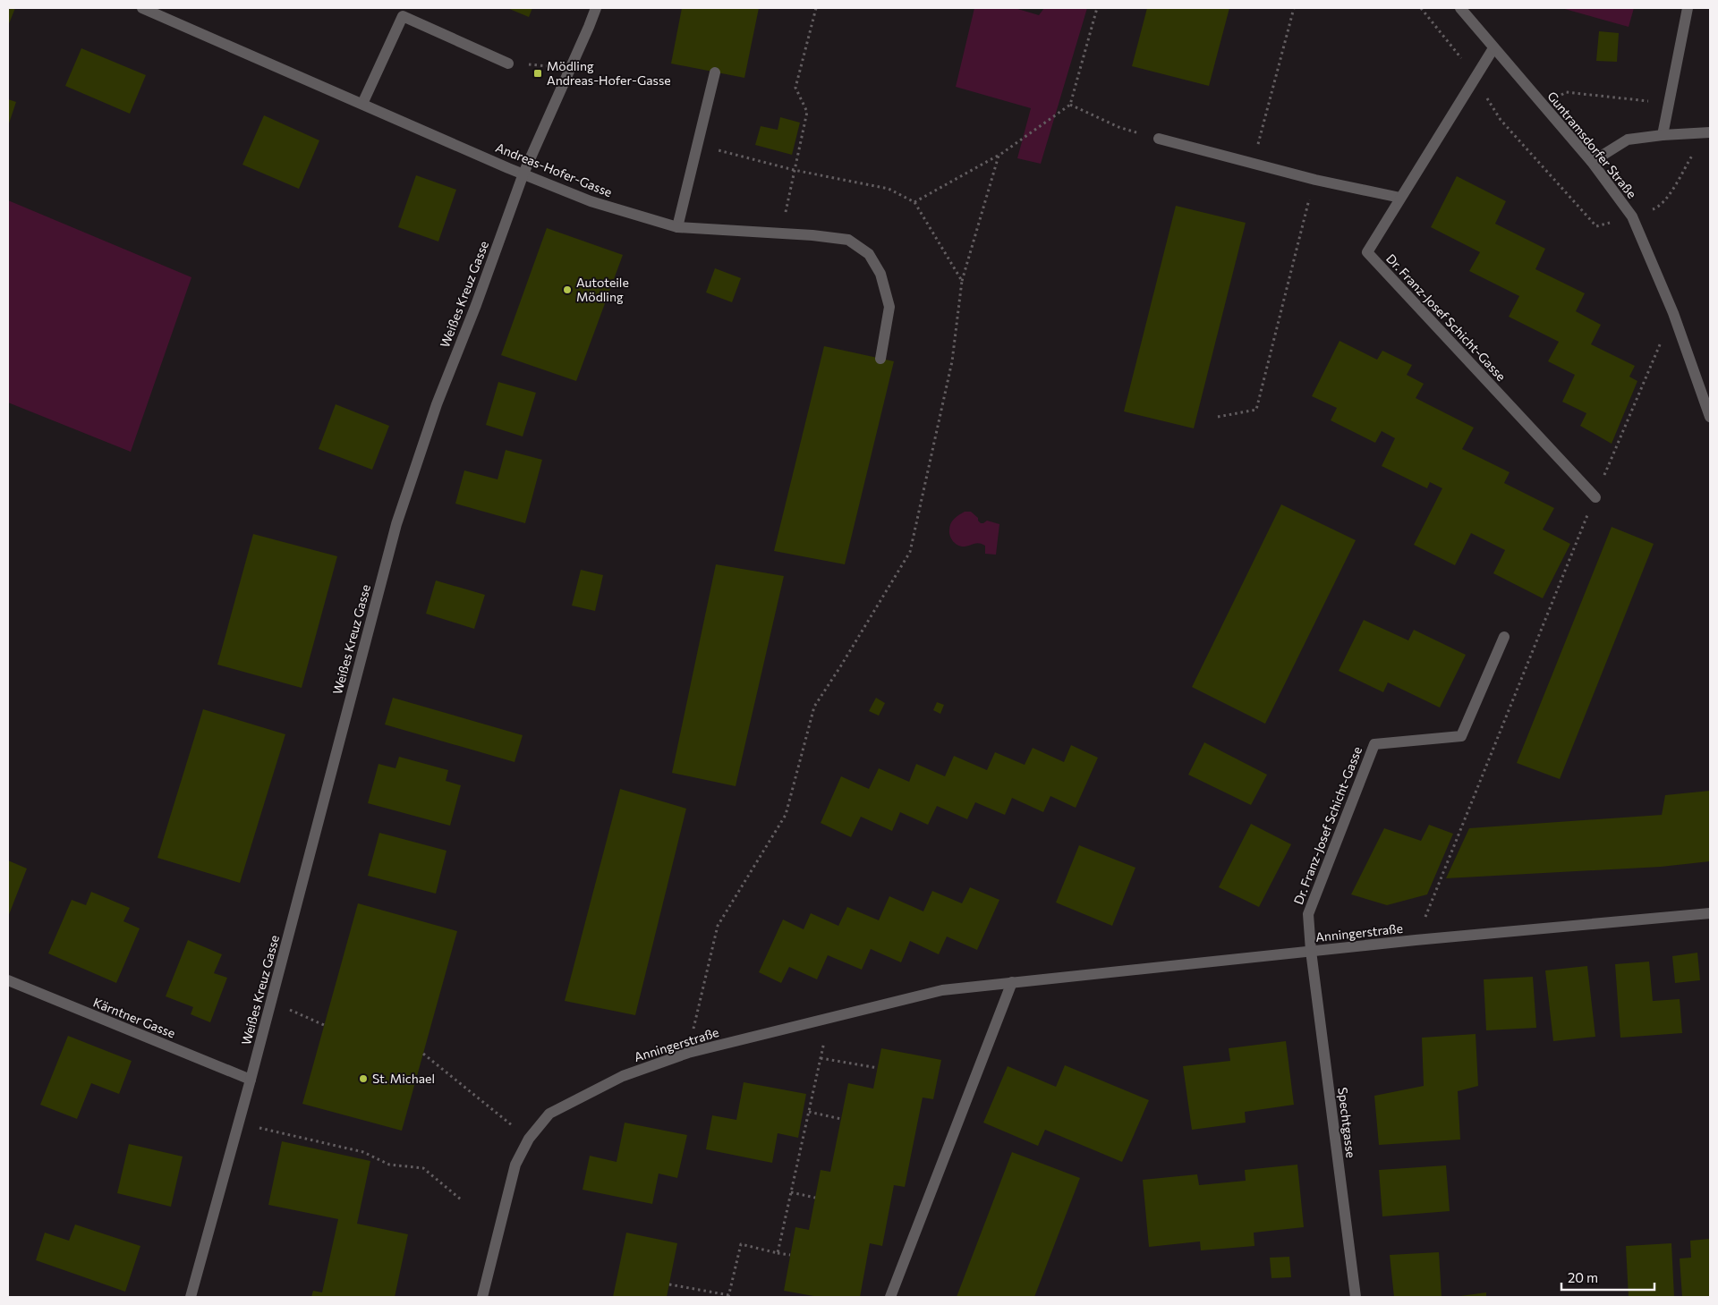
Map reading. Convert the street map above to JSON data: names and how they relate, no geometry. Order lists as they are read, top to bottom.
{
  "streets": {
    "street": [
      "Guntramsdorfer Straße",
      "Andreas-Hofer-Gasse",
      "Weißes Kreuz Gasse",
      "Dr. Franz-Josef Schicht-Gasse",
      "Anningerstraße",
      "Kärntner Gasse",
      "Spechtgasse"
    ]
  },
  "crossings": [
    ["Guntramsdorfer Straße", "Dr. Franz-Josef Schicht-Gasse"],
    ["Andreas-Hofer-Gasse", "Weißes Kreuz Gasse"],
    ["Weißes Kreuz Gasse", "Kärntner Gasse"],
    ["Dr. Franz-Josef Schicht-Gasse", "Anningerstraße"],
    ["Dr. Franz-Josef Schicht-Gasse", "Spechtgasse"],
    ["Anningerstraße", "Spechtgasse"]
  ],
  "places": {
    "transit": ["Mödling Andreas-Hofer-Gasse"],
    "other": ["Autoteile Mödling", "St. Michael"]
  },
  "scale_bar": "20 m"
}
